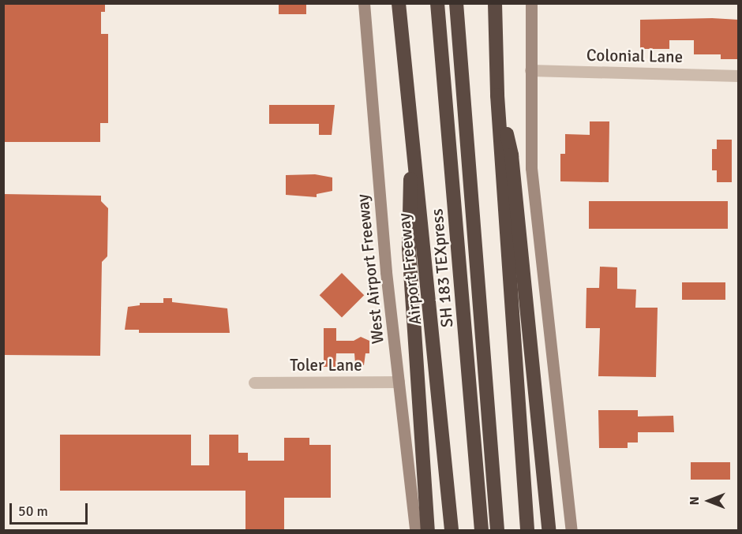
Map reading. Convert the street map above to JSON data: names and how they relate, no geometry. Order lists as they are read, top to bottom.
{
  "streets": {
    "highway": ["SH 183 TEXpress", "Airport Freeway"],
    "main road": ["West Airport Freeway"],
    "street": ["Colonial Lane", "Toler Lane"]
  },
  "crossings": [
    ["West Airport Freeway", "Toler Lane"]
  ],
  "scale_bar": "50 m",
  "north": "left"
}
